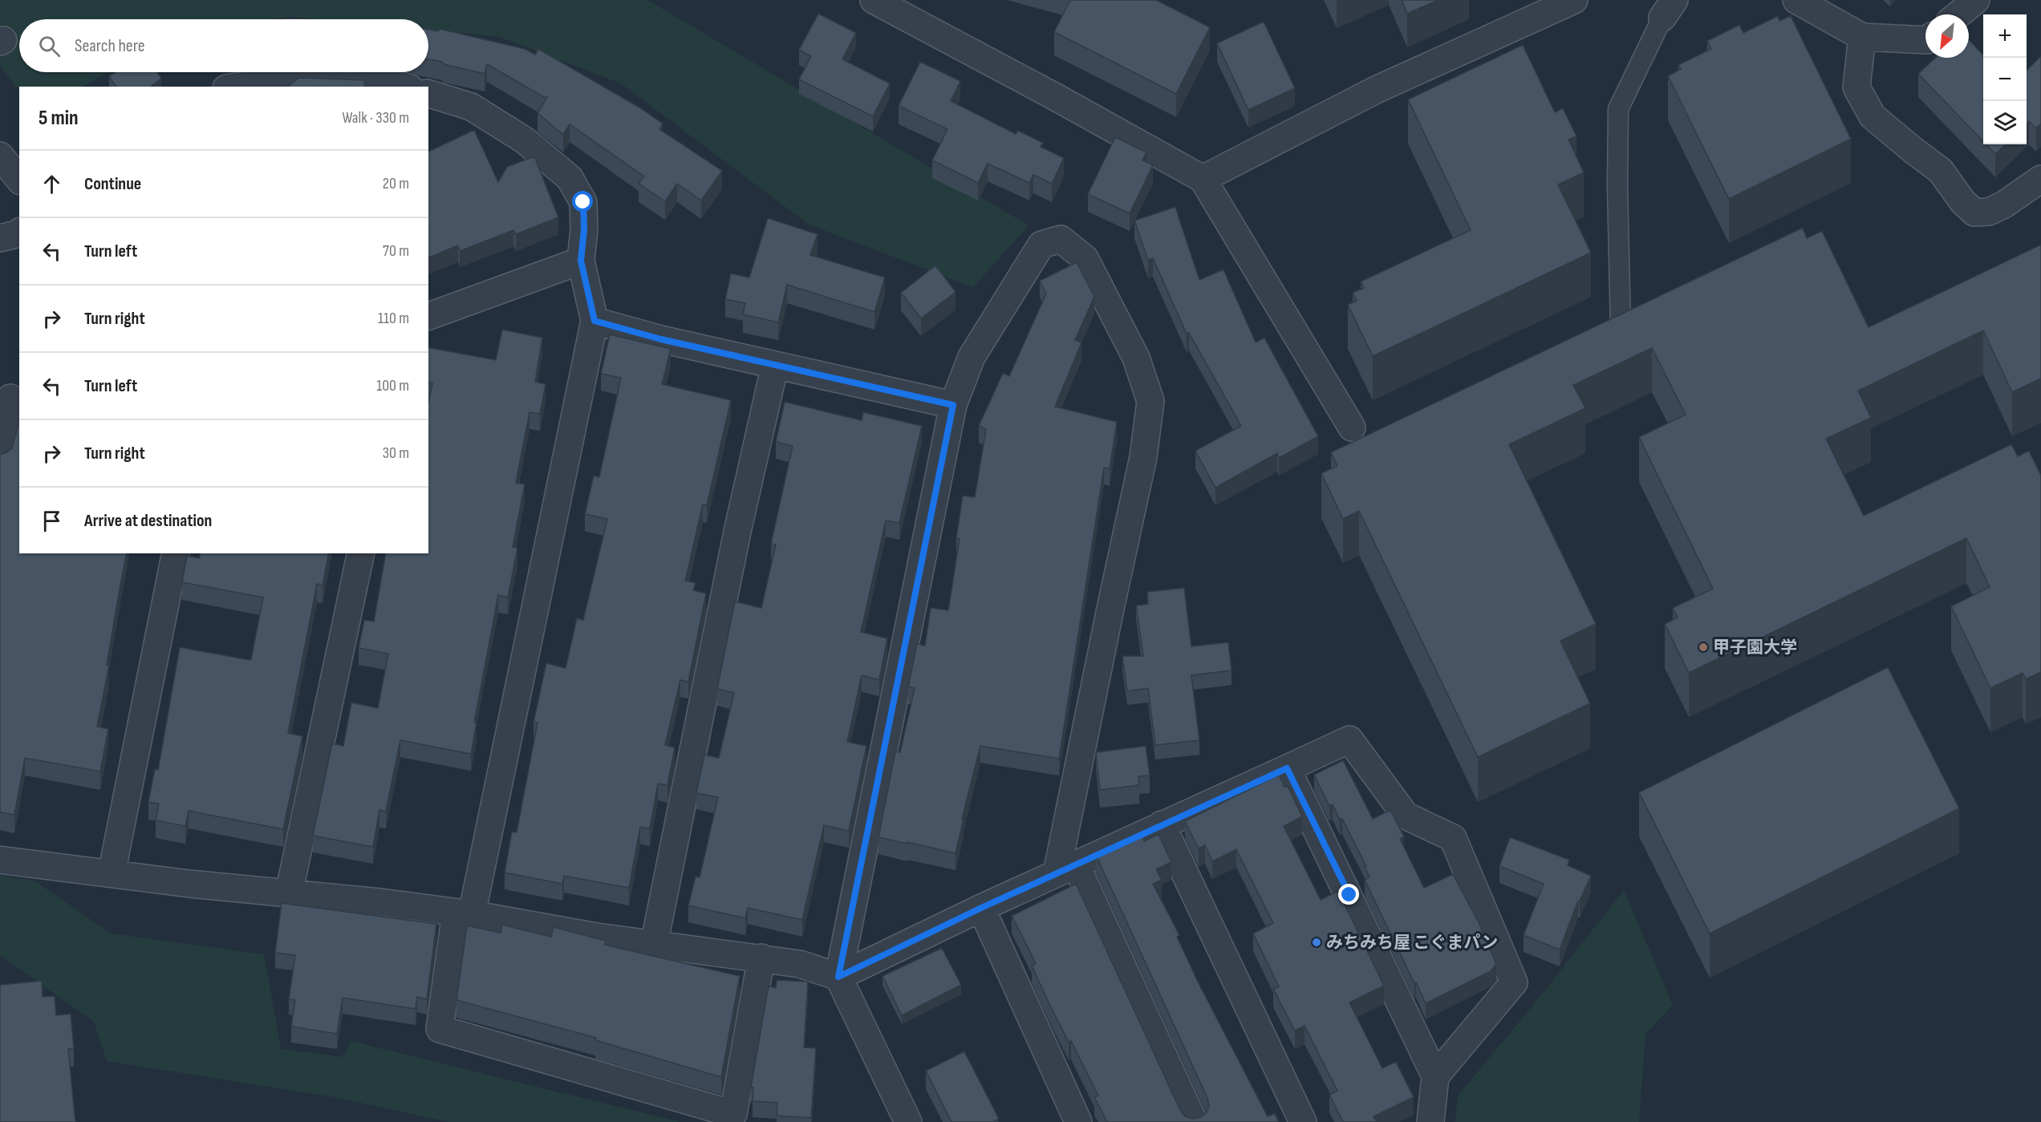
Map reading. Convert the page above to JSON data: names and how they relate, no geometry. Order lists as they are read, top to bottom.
{
  "places": ["甲子園大学", "みちみち屋 こぐまパン"],
  "north": "bottom left",
  "page": {
    "map_buttons": ["+", "−"],
    "search": "Search here",
    "heading": ["5 min", "Walk · 330 m"],
    "list": [
      ["Continue", "20 m"],
      ["Turn left", "70 m"],
      ["Turn right", "110 m"],
      ["Turn left", "100 m"],
      ["Turn right", "30 m"],
      "Arrive at destination"
    ]
  }
}
